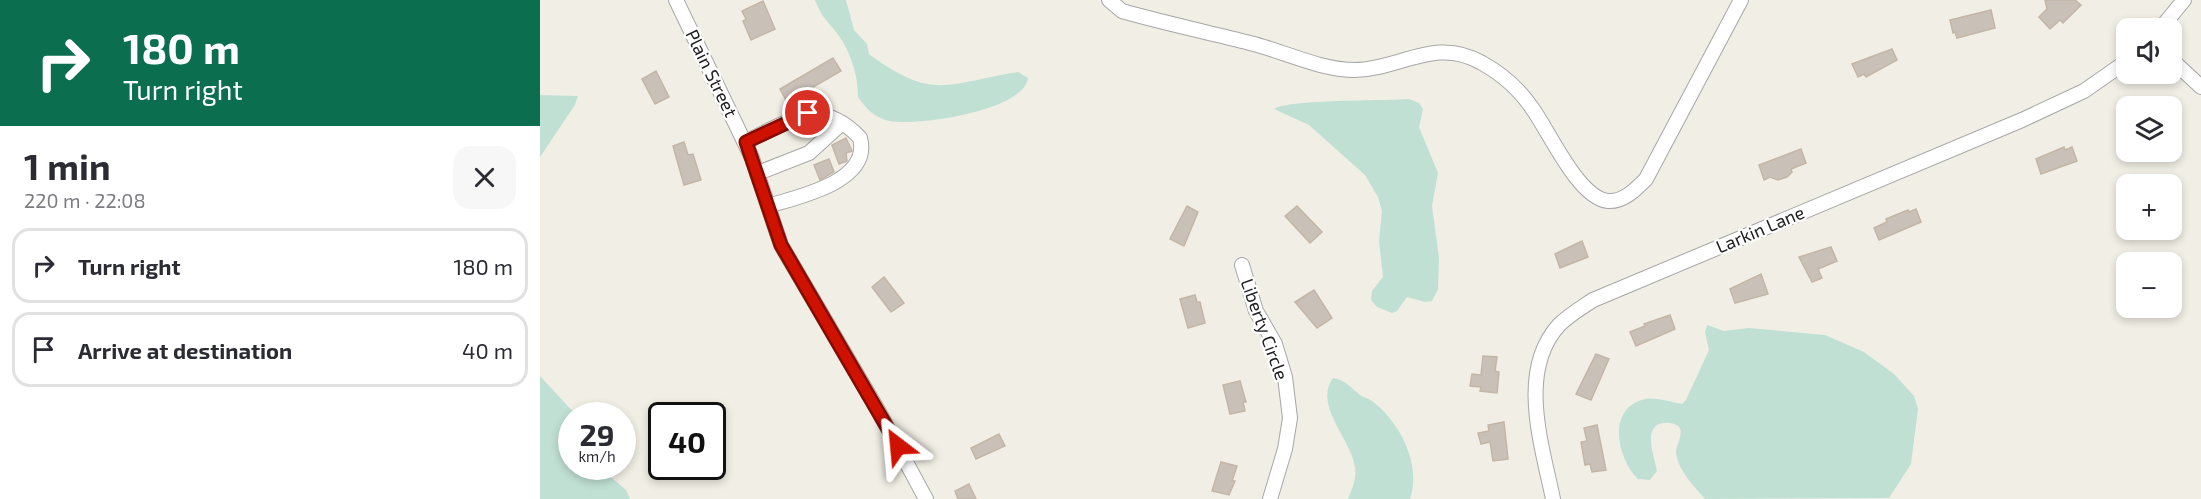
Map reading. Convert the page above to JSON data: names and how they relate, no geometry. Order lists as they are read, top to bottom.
{
  "streets": {
    "street": ["Plain Street", "Larkin Lane", "Liberty Circle"]
  },
  "page": {
    "turn": ["180 m", "Turn right"],
    "map_buttons": ["+", "−"],
    "heading": ["1 min", "220 m · 22:08"],
    "list": [
      {
        "name": "Turn right",
        "value": "180 m"
      },
      {
        "name": "Arrive at destination",
        "value": "40 m"
      }
    ],
    "speed": "29 km/h",
    "limit": "40"
  }
}
